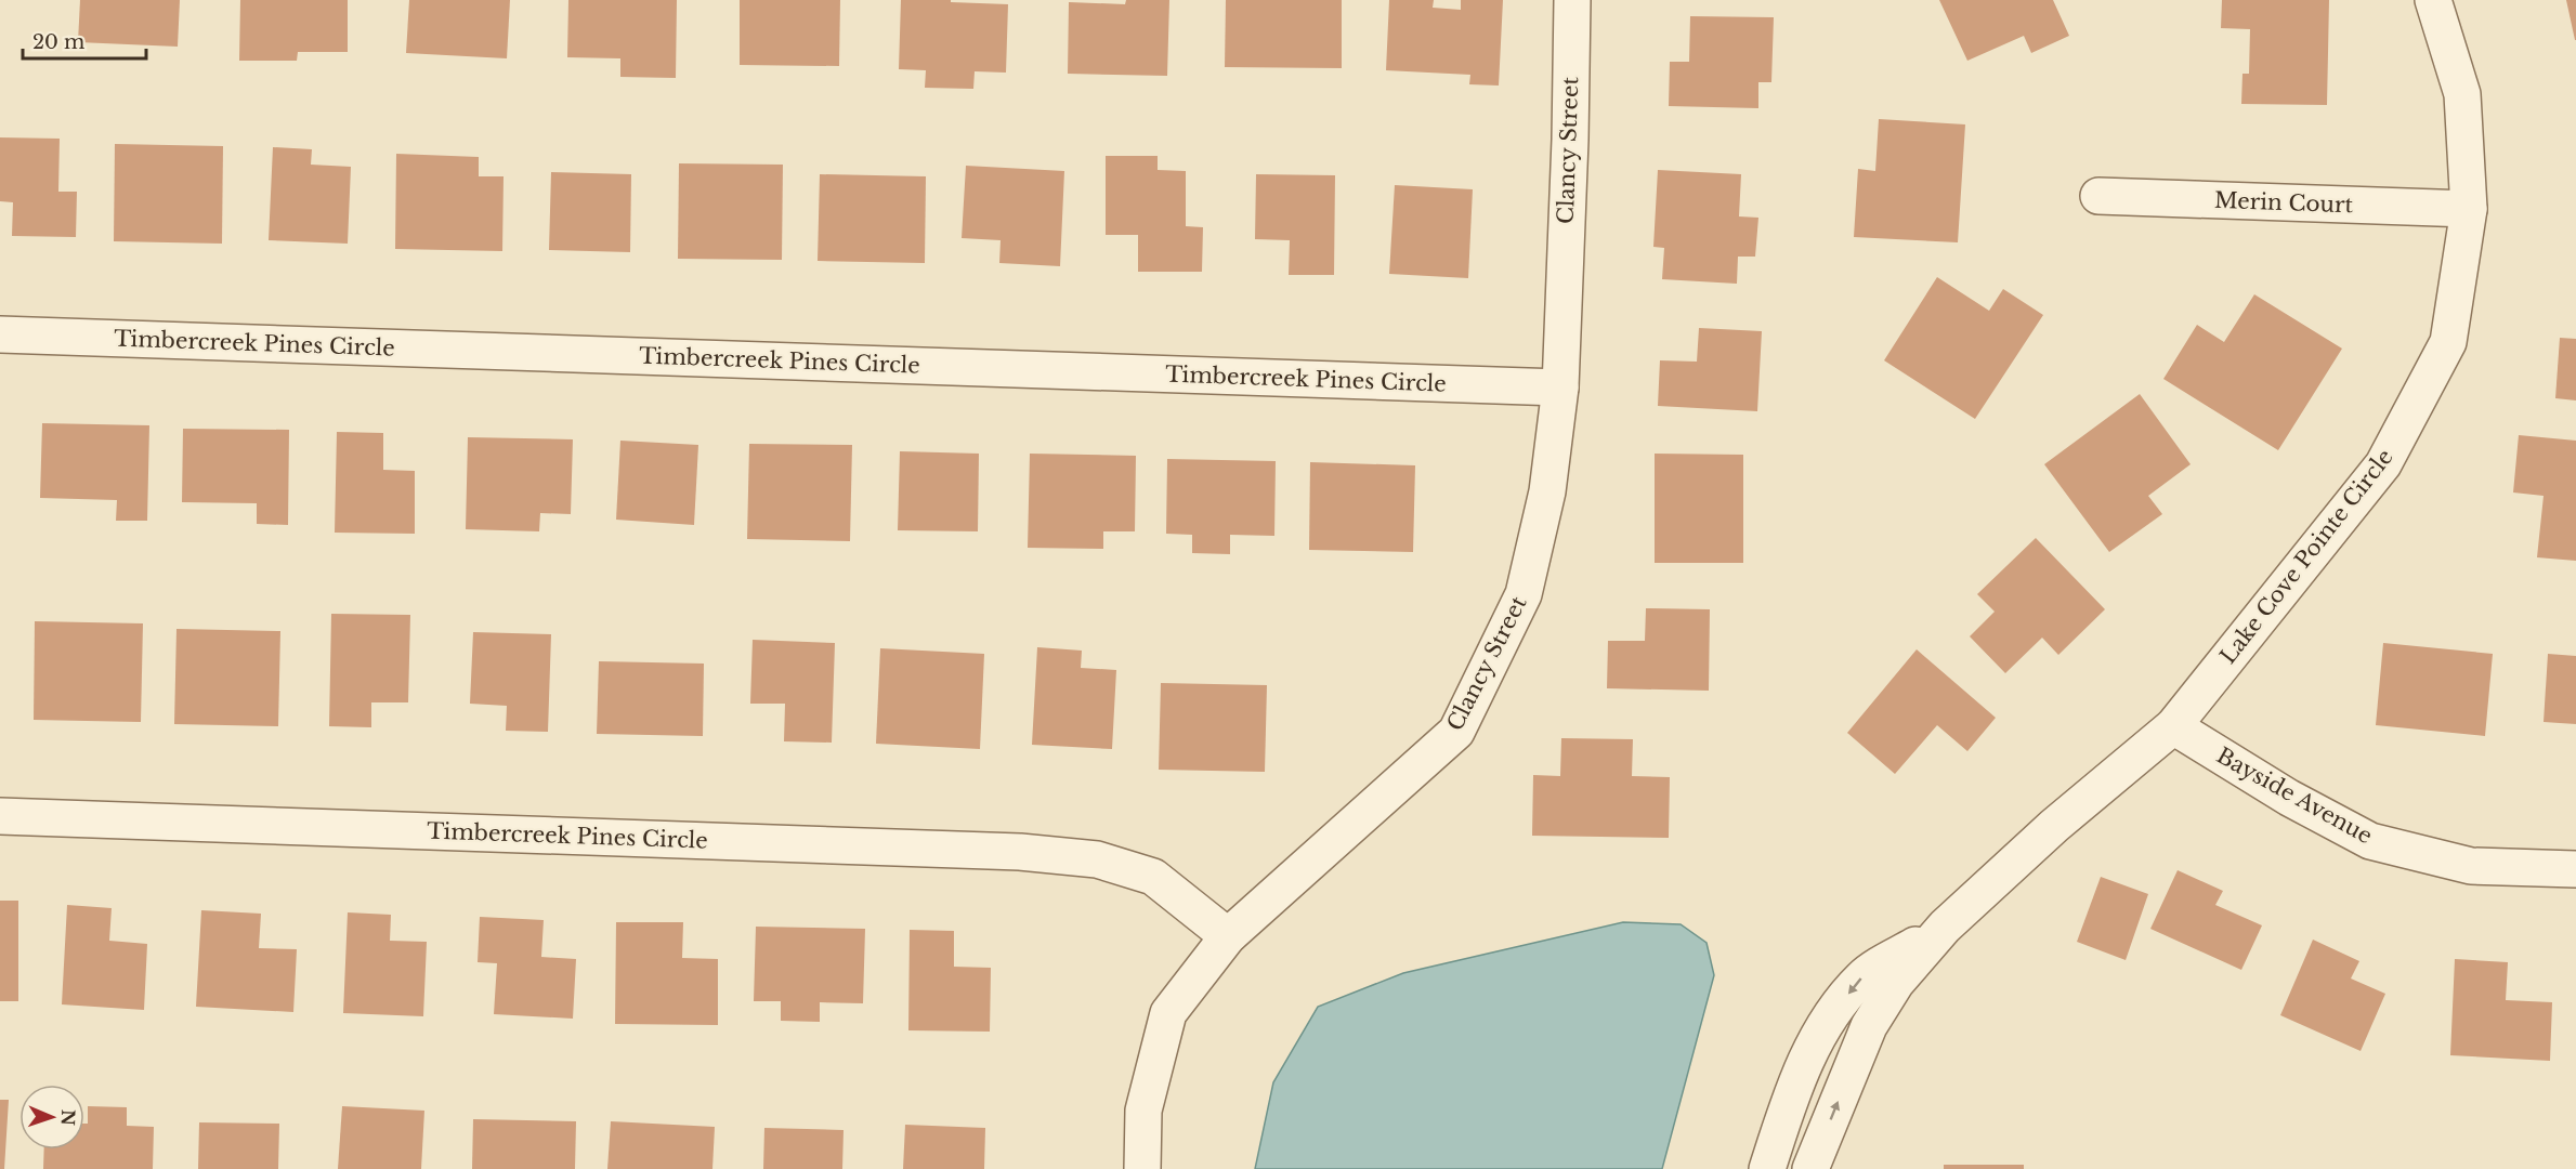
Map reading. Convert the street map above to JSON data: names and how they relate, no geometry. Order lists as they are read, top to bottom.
{
  "streets": {
    "street": [
      "Clancy Street",
      "Merin Court",
      "Timbercreek Pines Circle",
      "Lake Cove Pointe Circle",
      "Bayside Avenue"
    ]
  },
  "crossings": [
    ["Clancy Street", "Timbercreek Pines Circle"],
    ["Merin Court", "Lake Cove Pointe Circle"],
    ["Lake Cove Pointe Circle", "Bayside Avenue"]
  ],
  "scale_bar": "20 m",
  "north": "right"
}
